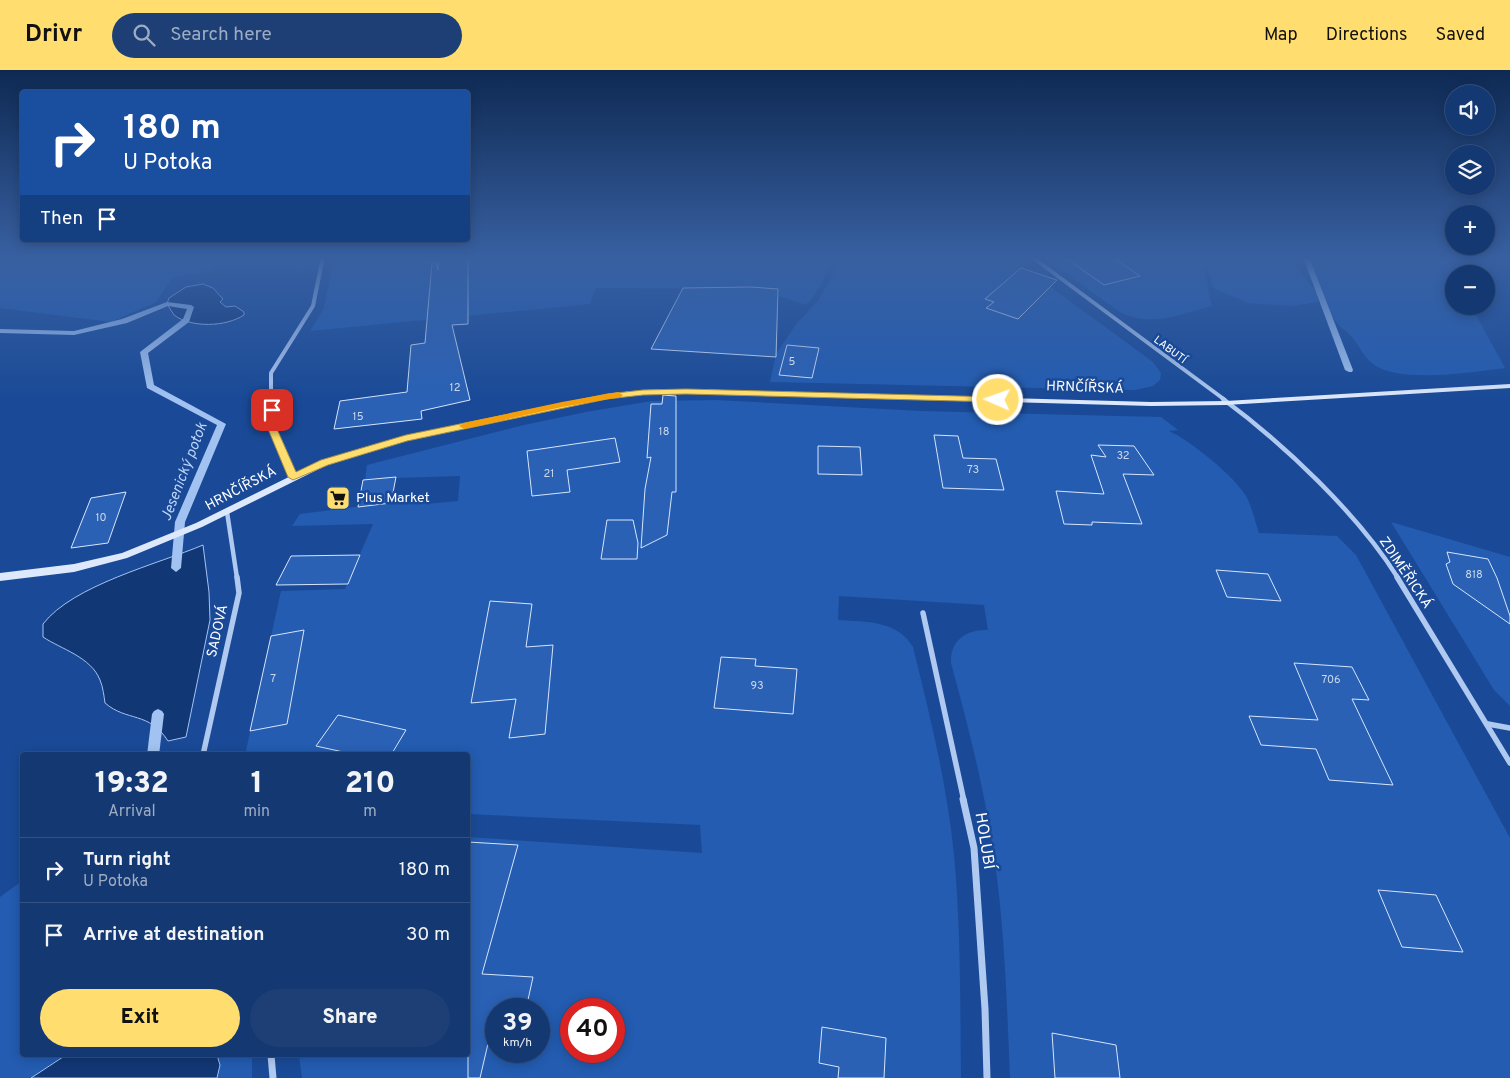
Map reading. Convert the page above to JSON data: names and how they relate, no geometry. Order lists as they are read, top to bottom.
{
  "streets": {
    "street": [
      "LABUTÍ",
      "HRNČÍŘSKÁ",
      "ZDIMĚŘICKÁ",
      "SADOVÁ",
      "HOLUBÍ"
    ]
  },
  "crossings": [
    ["LABUTÍ", "HRNČÍŘSKÁ"],
    ["LABUTÍ", "ZDIMĚŘICKÁ"],
    ["HRNČÍŘSKÁ", "ZDIMĚŘICKÁ"],
    ["HRNČÍŘSKÁ", "SADOVÁ"]
  ],
  "water": ["Jesenický potok"],
  "places": {
    "supermarket": ["Plus Market"]
  },
  "house_numbers": [
    "5",
    "12",
    "15",
    "18",
    "32",
    "73",
    "21",
    "10",
    "818",
    "7",
    "706",
    "93"
  ],
  "page": {
    "header": "Drivr",
    "search": "Search here",
    "nav": ["Map", "Directions", "Saved"],
    "map_buttons": ["+", "−"],
    "turn": ["180 m", "U Potoka"],
    "then": "Then",
    "eta": [
      "19:32",
      "Arrival",
      "1",
      "min",
      "210",
      "m"
    ],
    "list": [
      {
        "name": "Turn right",
        "note": "U Potoka",
        "value": "180 m"
      },
      {
        "name": "Arrive at destination",
        "value": "30 m"
      }
    ],
    "buttons": ["Exit", "Share"],
    "speed": "39 km/h",
    "limit": "40"
  }
}
